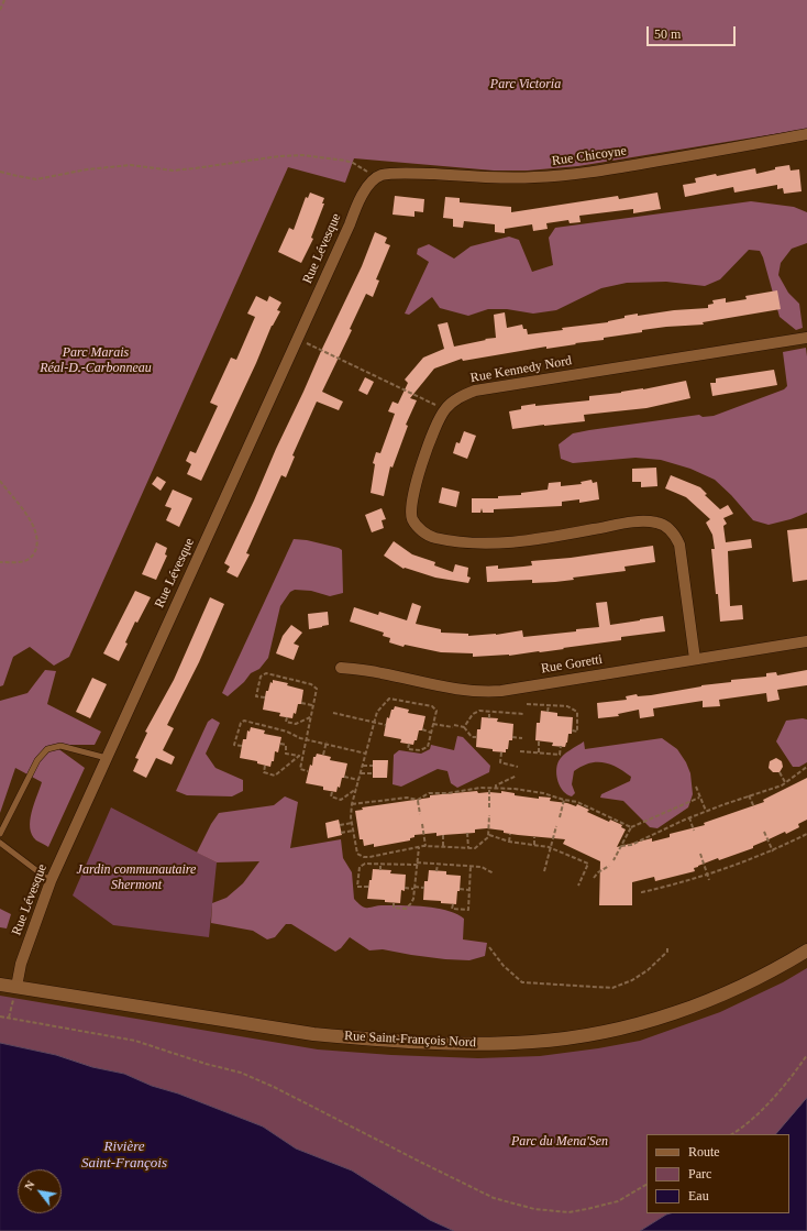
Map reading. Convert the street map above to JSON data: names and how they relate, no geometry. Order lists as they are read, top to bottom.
{
  "streets": {
    "street": [
      "Rue Chicoyne",
      "Rue Lévesque",
      "Rue Kennedy Nord",
      "Rue Goretti",
      "Rue Saint-François Nord"
    ]
  },
  "crossings": [
    ["Rue Chicoyne", "Rue Lévesque"],
    ["Rue Lévesque", "Rue Saint-François Nord"],
    ["Rue Kennedy Nord", "Rue Goretti"]
  ],
  "water": ["Rivière Saint-François"],
  "parks": [
    "Parc Victoria",
    "Parc Marais Réal-D.-Carbonneau",
    "Jardin communautaire Shermont",
    "Parc du Mena'Sen"
  ],
  "legend": ["Route", "Parc", "Eau"],
  "scale_bar": "50 m",
  "north": "top left"
}
